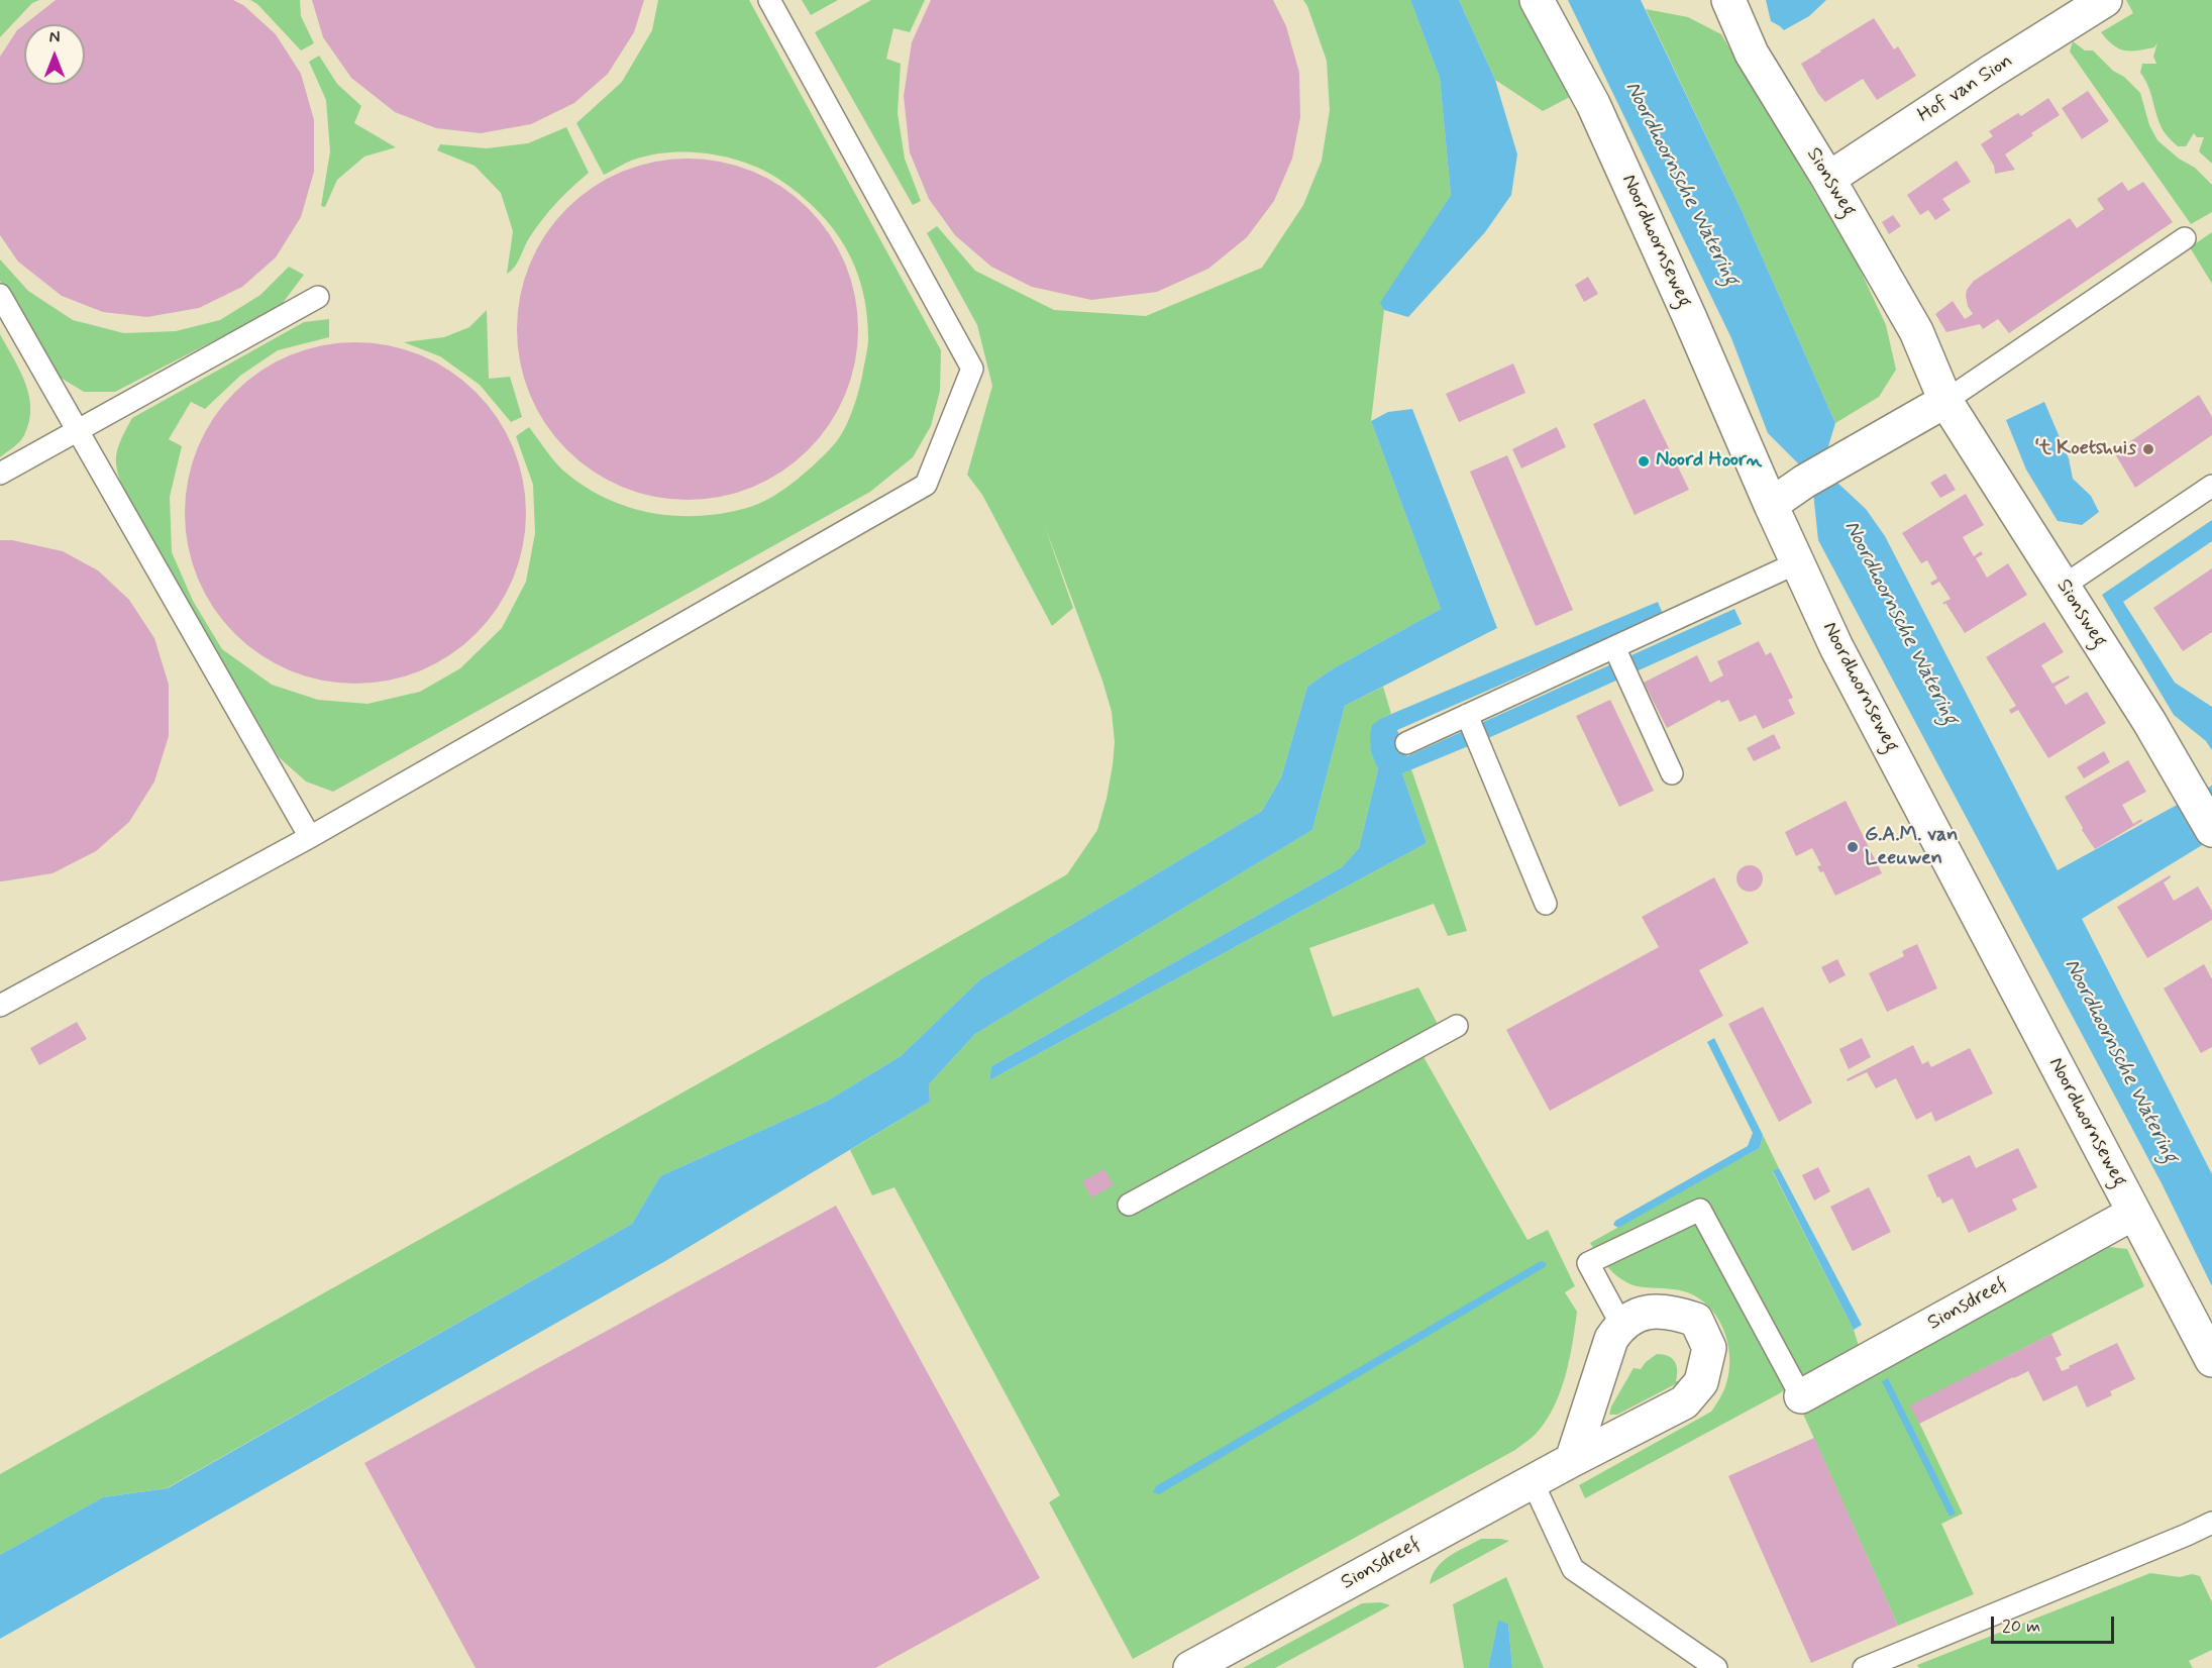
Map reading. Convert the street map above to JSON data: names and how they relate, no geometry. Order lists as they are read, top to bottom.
{
  "streets": {
    "street": [
      "Hof van Sion",
      "Sionsweg",
      "Noordhoornseweg",
      "Sionsdreef"
    ]
  },
  "crossings": [
    ["Hof van Sion", "Sionsweg"],
    ["Noordhoornseweg", "Sionsdreef"]
  ],
  "water": ["Noordhoornsche Watering"],
  "places": ["‘t Koetshuis", "Noord Hoorn", "G.A.M. van Leeuwen"],
  "scale_bar": "20 m",
  "north": "top"
}
